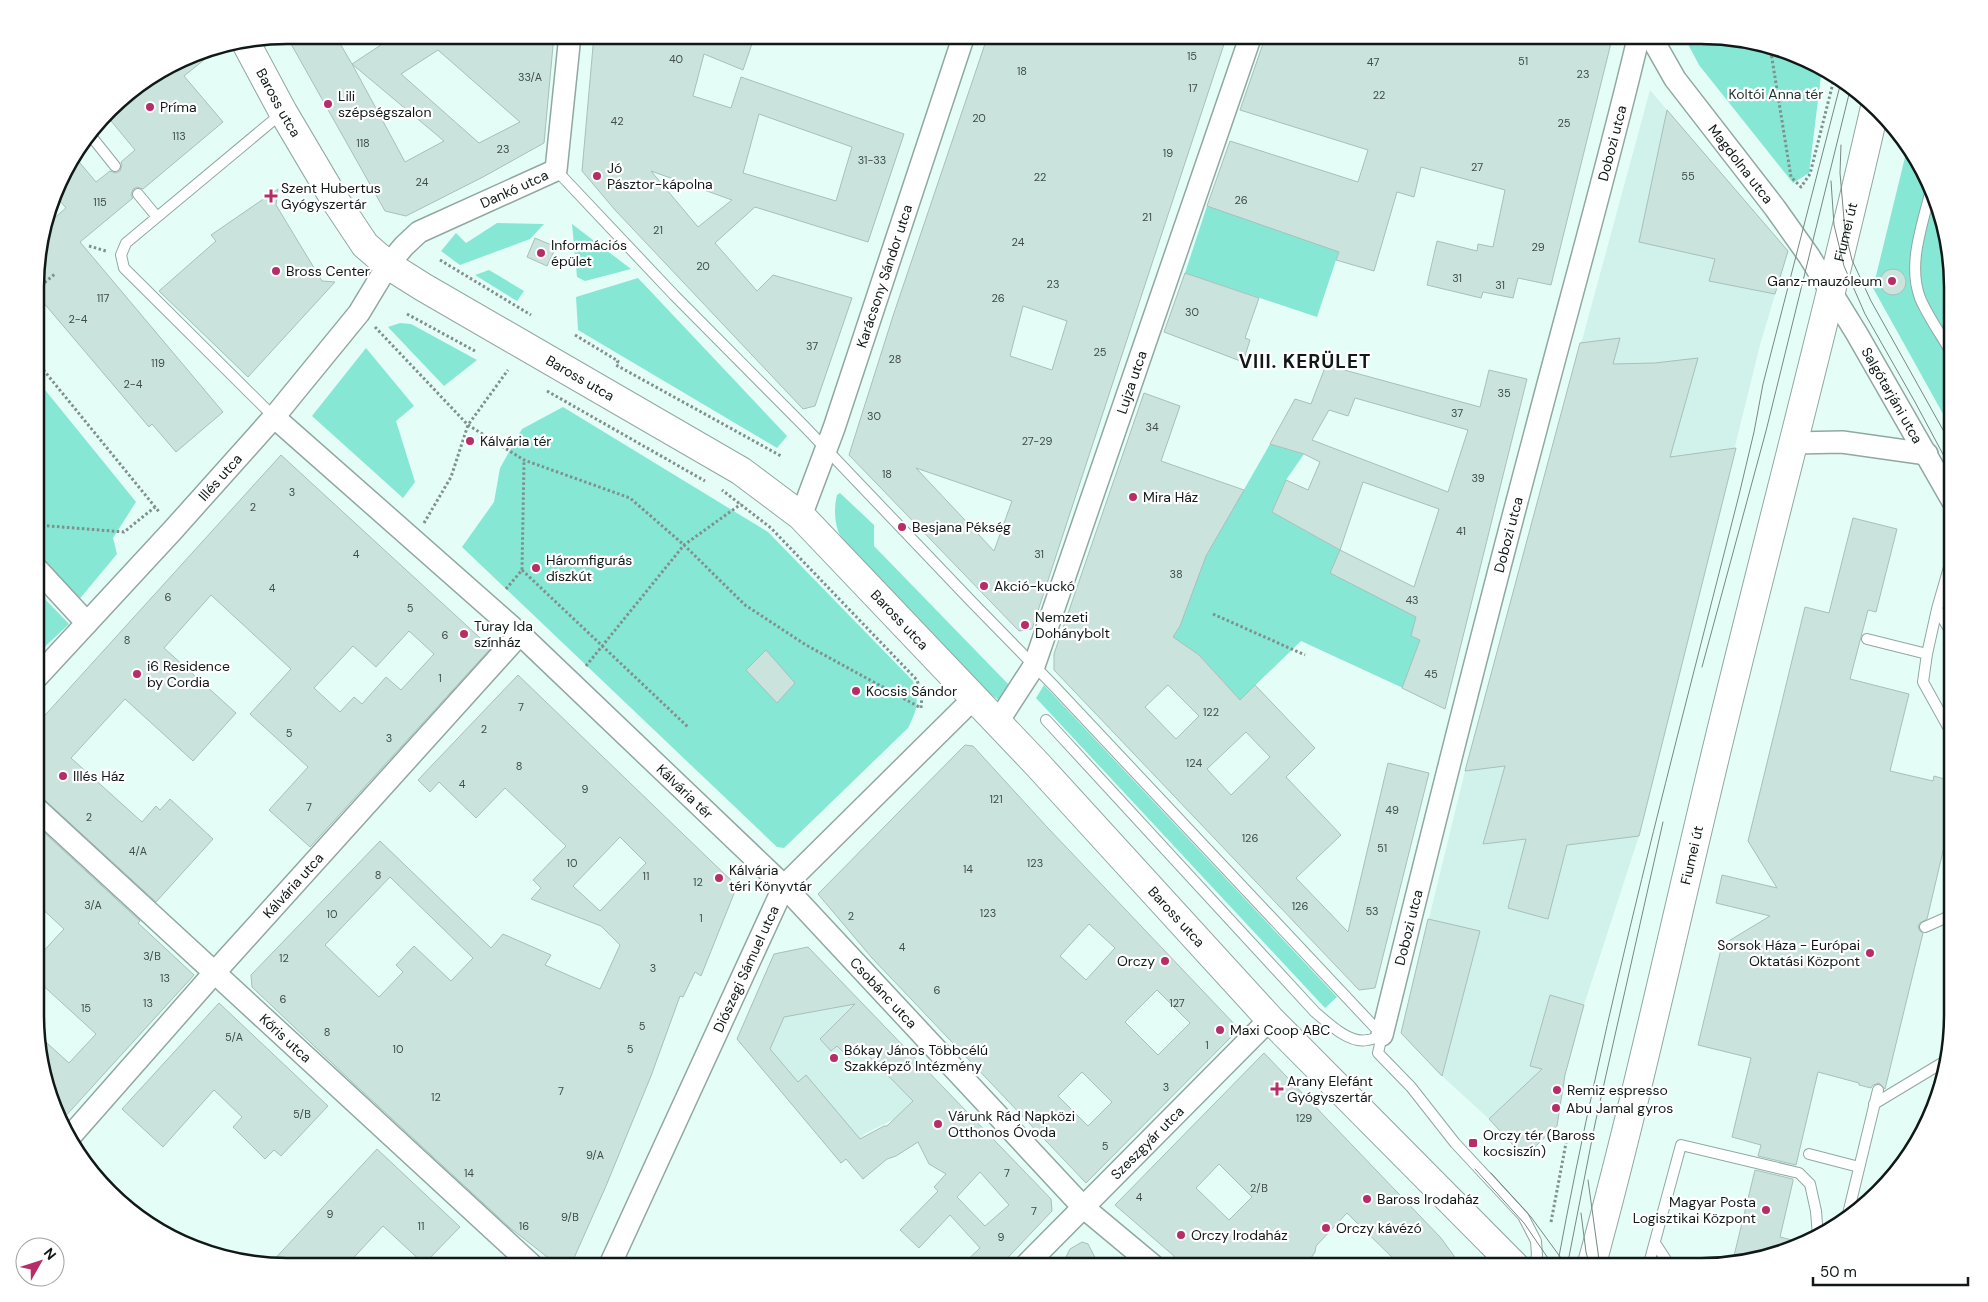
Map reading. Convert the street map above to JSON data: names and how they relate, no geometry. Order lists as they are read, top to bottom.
{
  "streets": {
    "street": [
      "Baross utca",
      "Dobozi utca",
      "Magdolna utca",
      "Dankó utca",
      "Fiumei út",
      "Karácsony Sándor utca",
      "Lujza utca",
      "Salgótarjáni utca",
      "Illés utca",
      "Kálvária tér",
      "Kálvária utca",
      "Diószegi Sámuel utca",
      "Csobánc utca",
      "Kőris utca",
      "Szeszgyár utca"
    ]
  },
  "crossings": [
    ["Baross utca", "Dankó utca"],
    ["Baross utca", "Karácsony Sándor utca"],
    ["Baross utca", "Lujza utca"],
    ["Baross utca", "Illés utca"],
    ["Baross utca", "Diószegi Sámuel utca"],
    ["Baross utca", "Szeszgyár utca"],
    ["Magdolna utca", "Fiumei út"],
    ["Magdolna utca", "Salgótarjáni utca"],
    ["Dankó utca", "Illés utca"],
    ["Fiumei út", "Salgótarjáni utca"],
    ["Illés utca", "Kálvária tér"],
    ["Kálvária tér", "Kálvária utca"],
    ["Kálvária tér", "Diószegi Sámuel utca"],
    ["Kálvária tér", "Csobánc utca"],
    ["Kálvária utca", "Kőris utca"],
    ["Diószegi Sámuel utca", "Csobánc utca"],
    ["Csobánc utca", "Szeszgyár utca"]
  ],
  "districts": ["VIII. KERÜLET"],
  "parks": ["Koltói Anna tér"],
  "places": {
    "other": [
      "Lili szépségszalon",
      "Príma",
      "Jó Pásztor-kápolna",
      "Információs épület",
      "Bross Center",
      "Ganz-mauzóleum",
      "Kálvária tér",
      "Mira Ház",
      "Besjana Pékség",
      "Háromfigurás díszkút",
      "Akció-kuckó",
      "Nemzeti Dohánybolt",
      "Turay Ida színház",
      "i6 Residence by Cordia",
      "Kocsis Sándor",
      "Illés Ház",
      "Kálvária téri Könyvtár",
      "Sorsok Háza - Európai Oktatási Központ",
      "Orczy",
      "Maxi Coop ABC",
      "Bókay János Többcélú Szakképző Intézmény",
      "Remiz espresso",
      "Abu Jamal gyros",
      "Várunk Rád Napközi Otthonos Óvoda",
      "Baross Irodaház",
      "Magyar Posta Logisztikai Központ",
      "Orczy kávézó",
      "Orczy Irodaház"
    ],
    "health": ["Szent Hubertus Gyógyszertár", "Arany Elefánt Gyógyszertár"],
    "transit": ["Orczy tér (Baross kocsiszín)"]
  },
  "house_numbers": [
    "15",
    "40",
    "51",
    "47",
    "18",
    "23",
    "33/A",
    "17",
    "22",
    "20",
    "42",
    "25",
    "113",
    "118",
    "23",
    "19",
    "31-33",
    "27",
    "55",
    "22",
    "24",
    "26",
    "115",
    "21",
    "21",
    "24",
    "29",
    "20",
    "31",
    "23",
    "31",
    "117",
    "26",
    "30",
    "2-4",
    "37",
    "25",
    "28",
    "119",
    "2-4",
    "35",
    "37",
    "30",
    "34",
    "27-29",
    "18",
    "39",
    "3",
    "2",
    "41",
    "4",
    "31",
    "38",
    "4",
    "6",
    "43",
    "5",
    "6",
    "8",
    "45",
    "1",
    "7",
    "122",
    "2",
    "5",
    "3",
    "124",
    "8",
    "4",
    "9",
    "121",
    "7",
    "49",
    "2",
    "126",
    "51",
    "4/A",
    "10",
    "123",
    "14",
    "8",
    "11",
    "12",
    "3/A",
    "126",
    "53",
    "123",
    "10",
    "2",
    "1",
    "4",
    "3/B",
    "12",
    "3",
    "13",
    "6",
    "6",
    "13",
    "127",
    "15",
    "5",
    "8",
    "5/A",
    "1",
    "10",
    "5",
    "3",
    "7",
    "12",
    "5/B",
    "129",
    "5",
    "9/A",
    "14",
    "7",
    "2/B",
    "4",
    "7",
    "9",
    "9/B",
    "11",
    "16",
    "9"
  ],
  "scale_bar": "50 m",
  "north": "top right"
}
